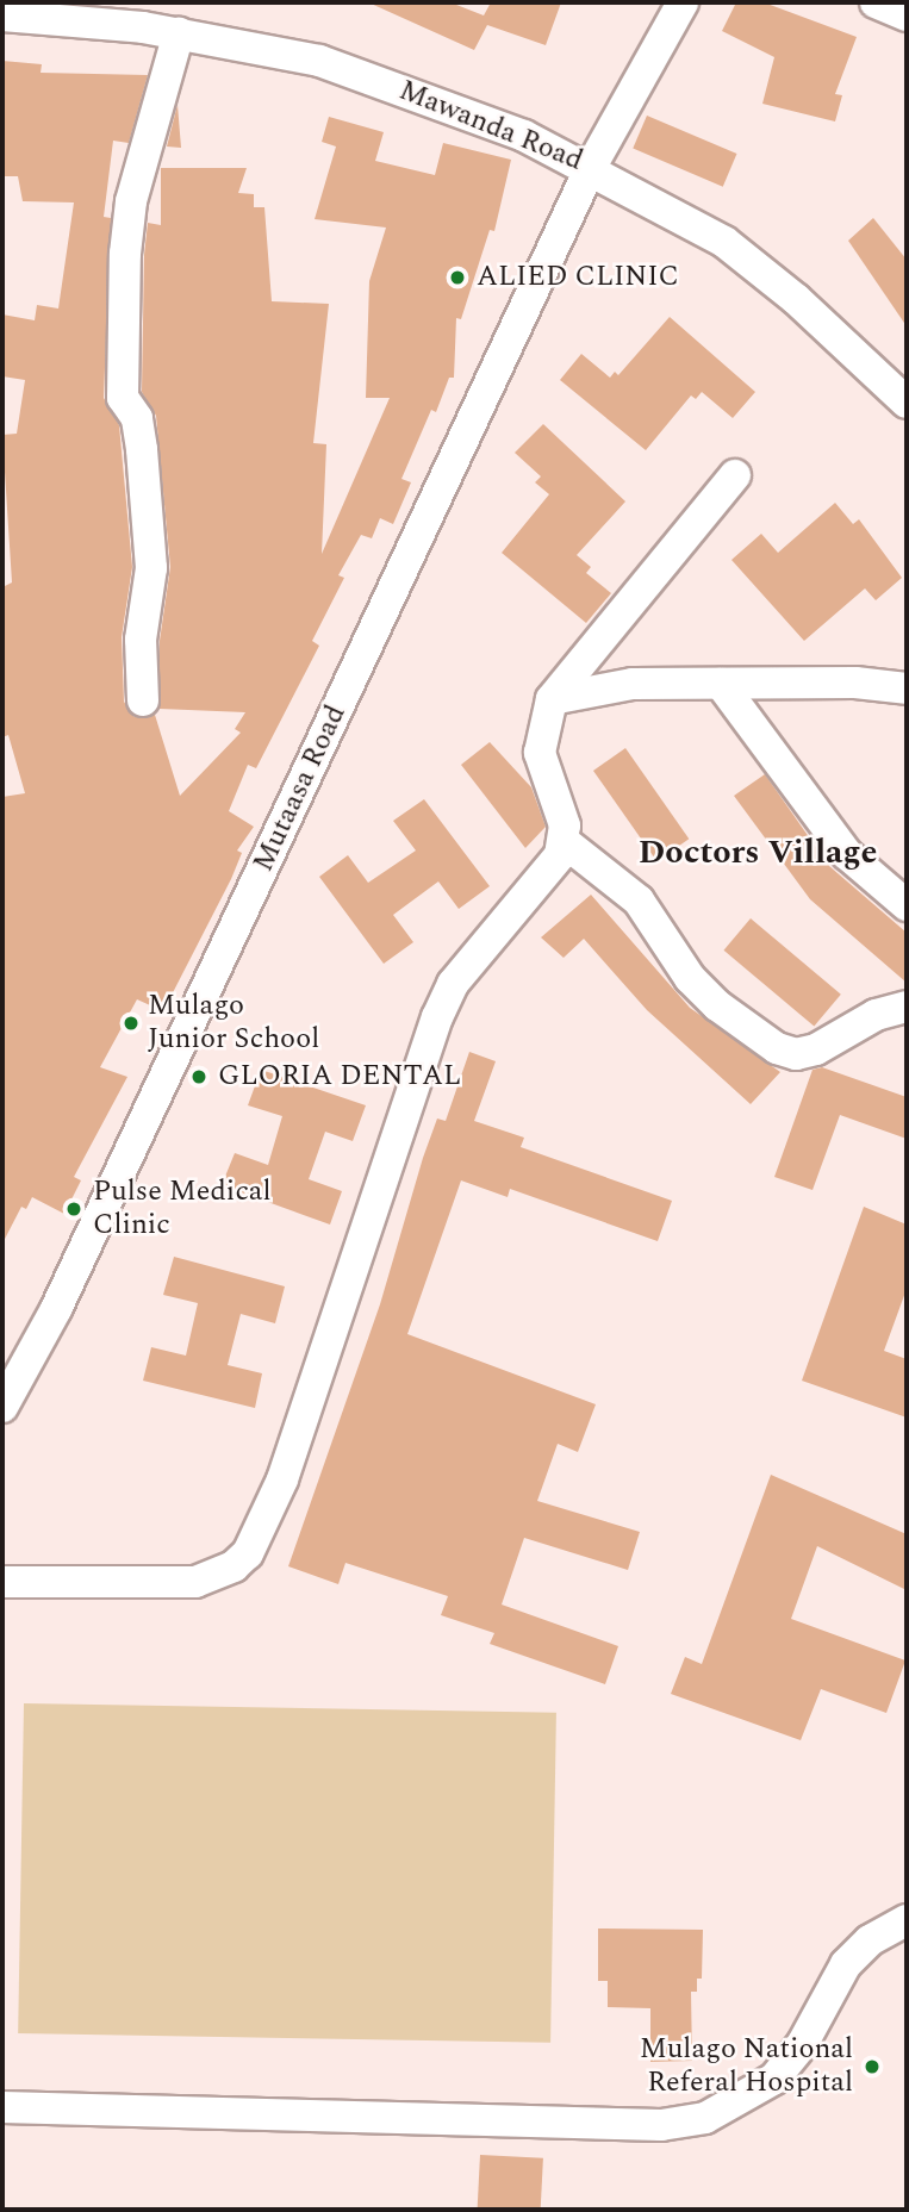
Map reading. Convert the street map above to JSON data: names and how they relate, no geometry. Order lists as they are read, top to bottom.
{
  "streets": {
    "street": ["Mawanda Road", "Mutaasa Road"]
  },
  "crossings": [
    ["Mawanda Road", "Mutaasa Road"]
  ],
  "districts": ["Doctors Village"],
  "places": [
    "ALIED CLINIC",
    "Mulago Junior School",
    "GLORIA DENTAL",
    "Pulse Medical Clinic",
    "Mulago National Referal Hospital"
  ]
}
